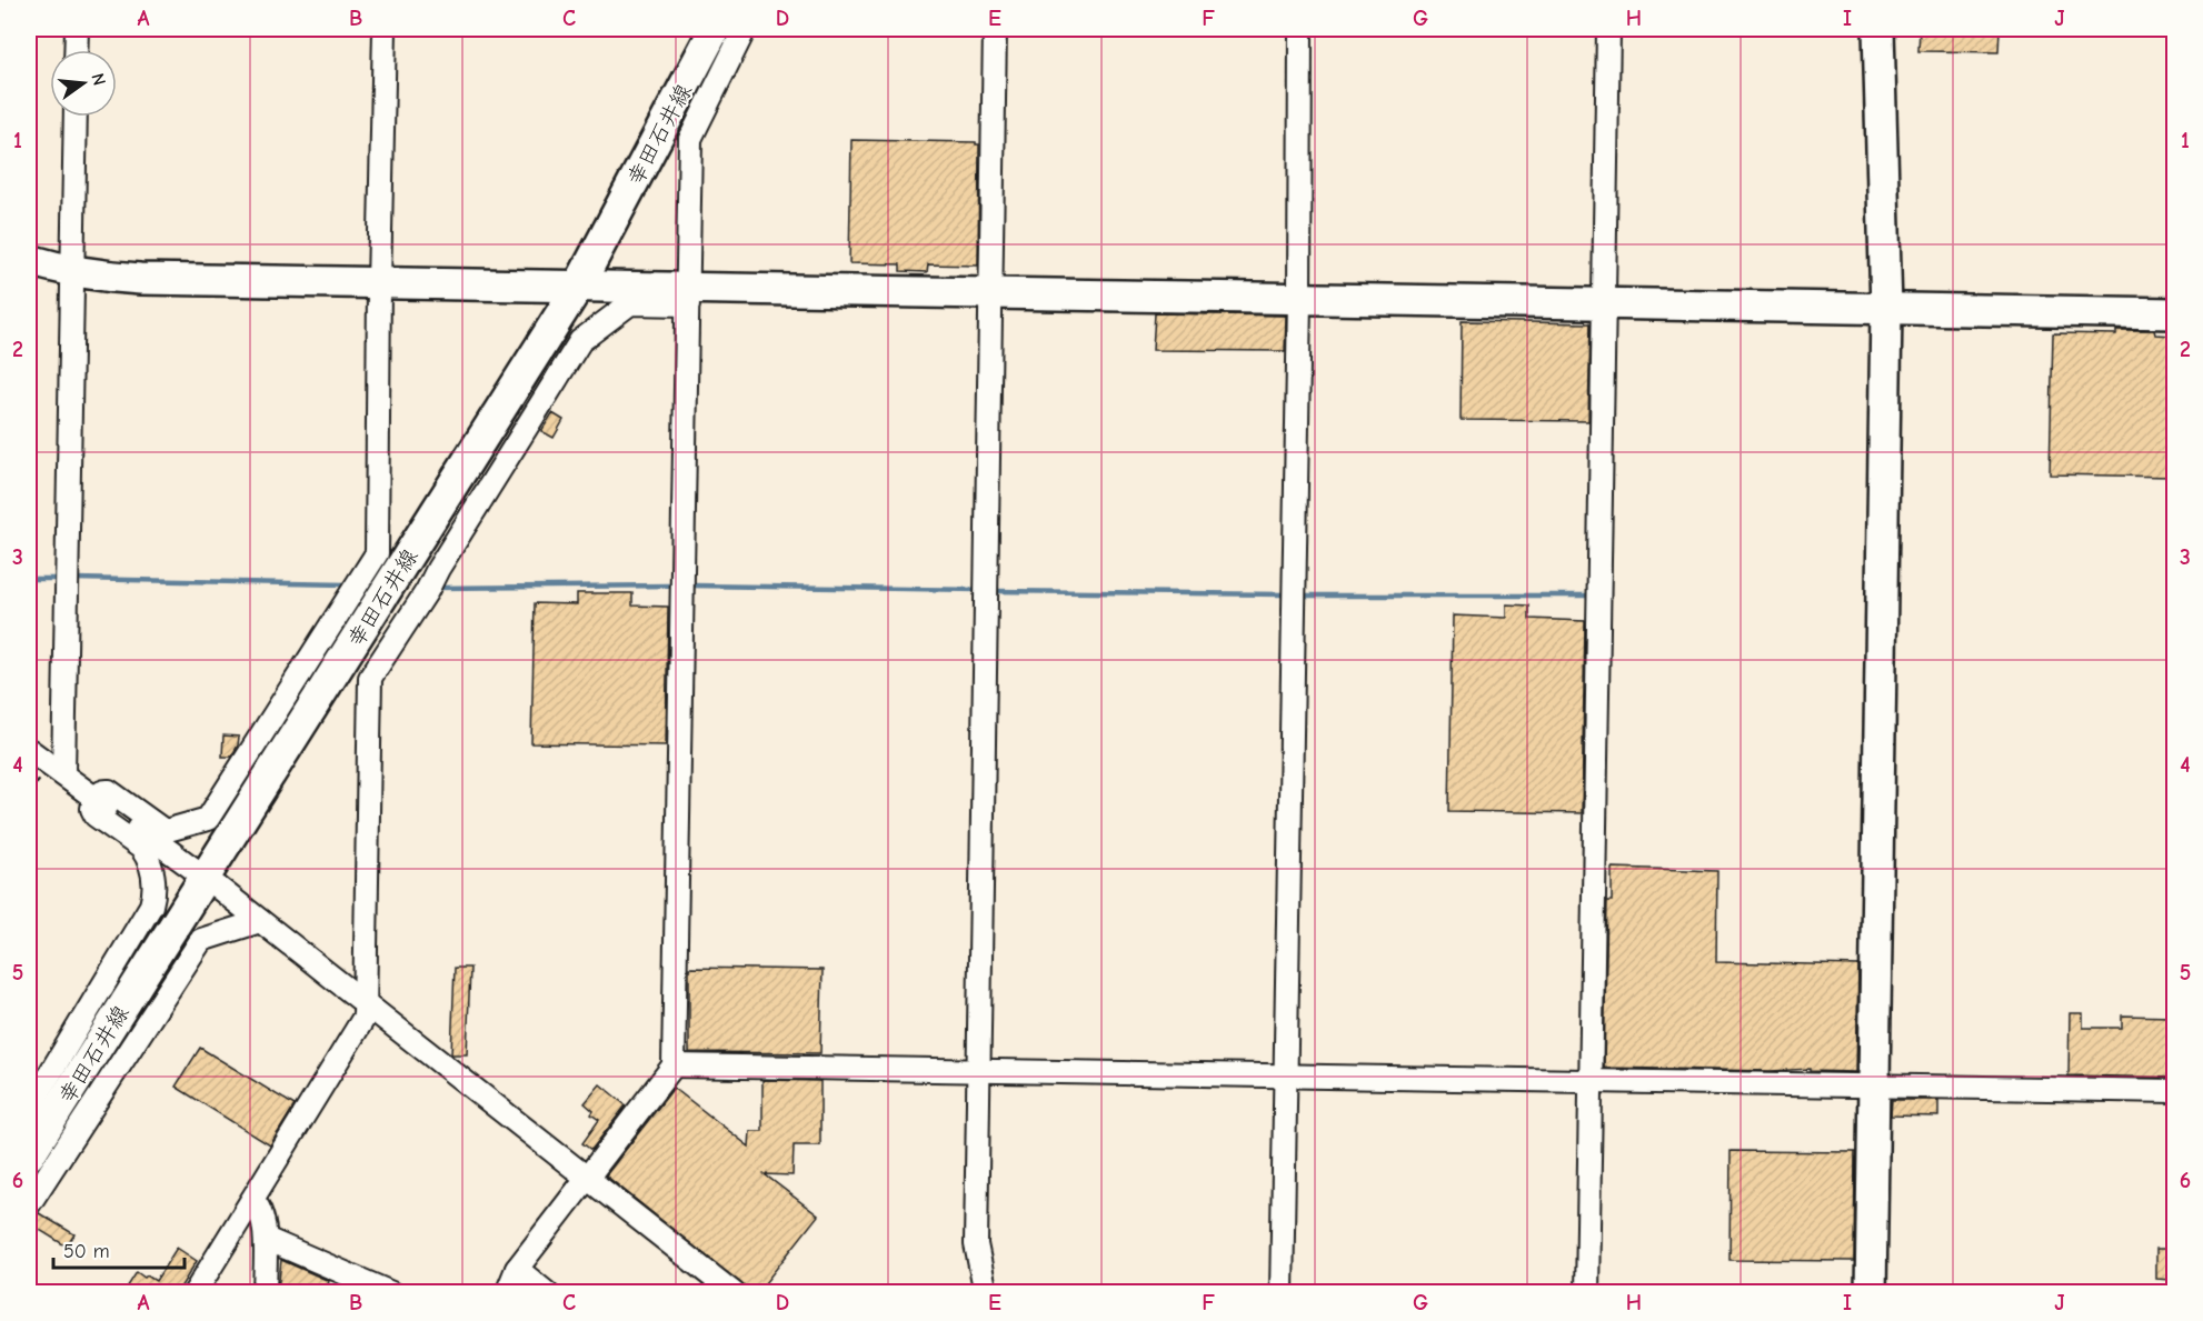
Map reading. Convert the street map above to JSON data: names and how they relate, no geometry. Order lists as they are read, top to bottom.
{
  "streets": {
    "street": ["幸田石井線"]
  },
  "scale_bar": "50 m",
  "north": "right",
  "grid": {
    "columns": [
      "A",
      "B",
      "C",
      "D",
      "E",
      "F",
      "G",
      "H",
      "I",
      "J"
    ],
    "rows": [
      "1",
      "2",
      "3",
      "4",
      "5",
      "6"
    ]
  }
}
